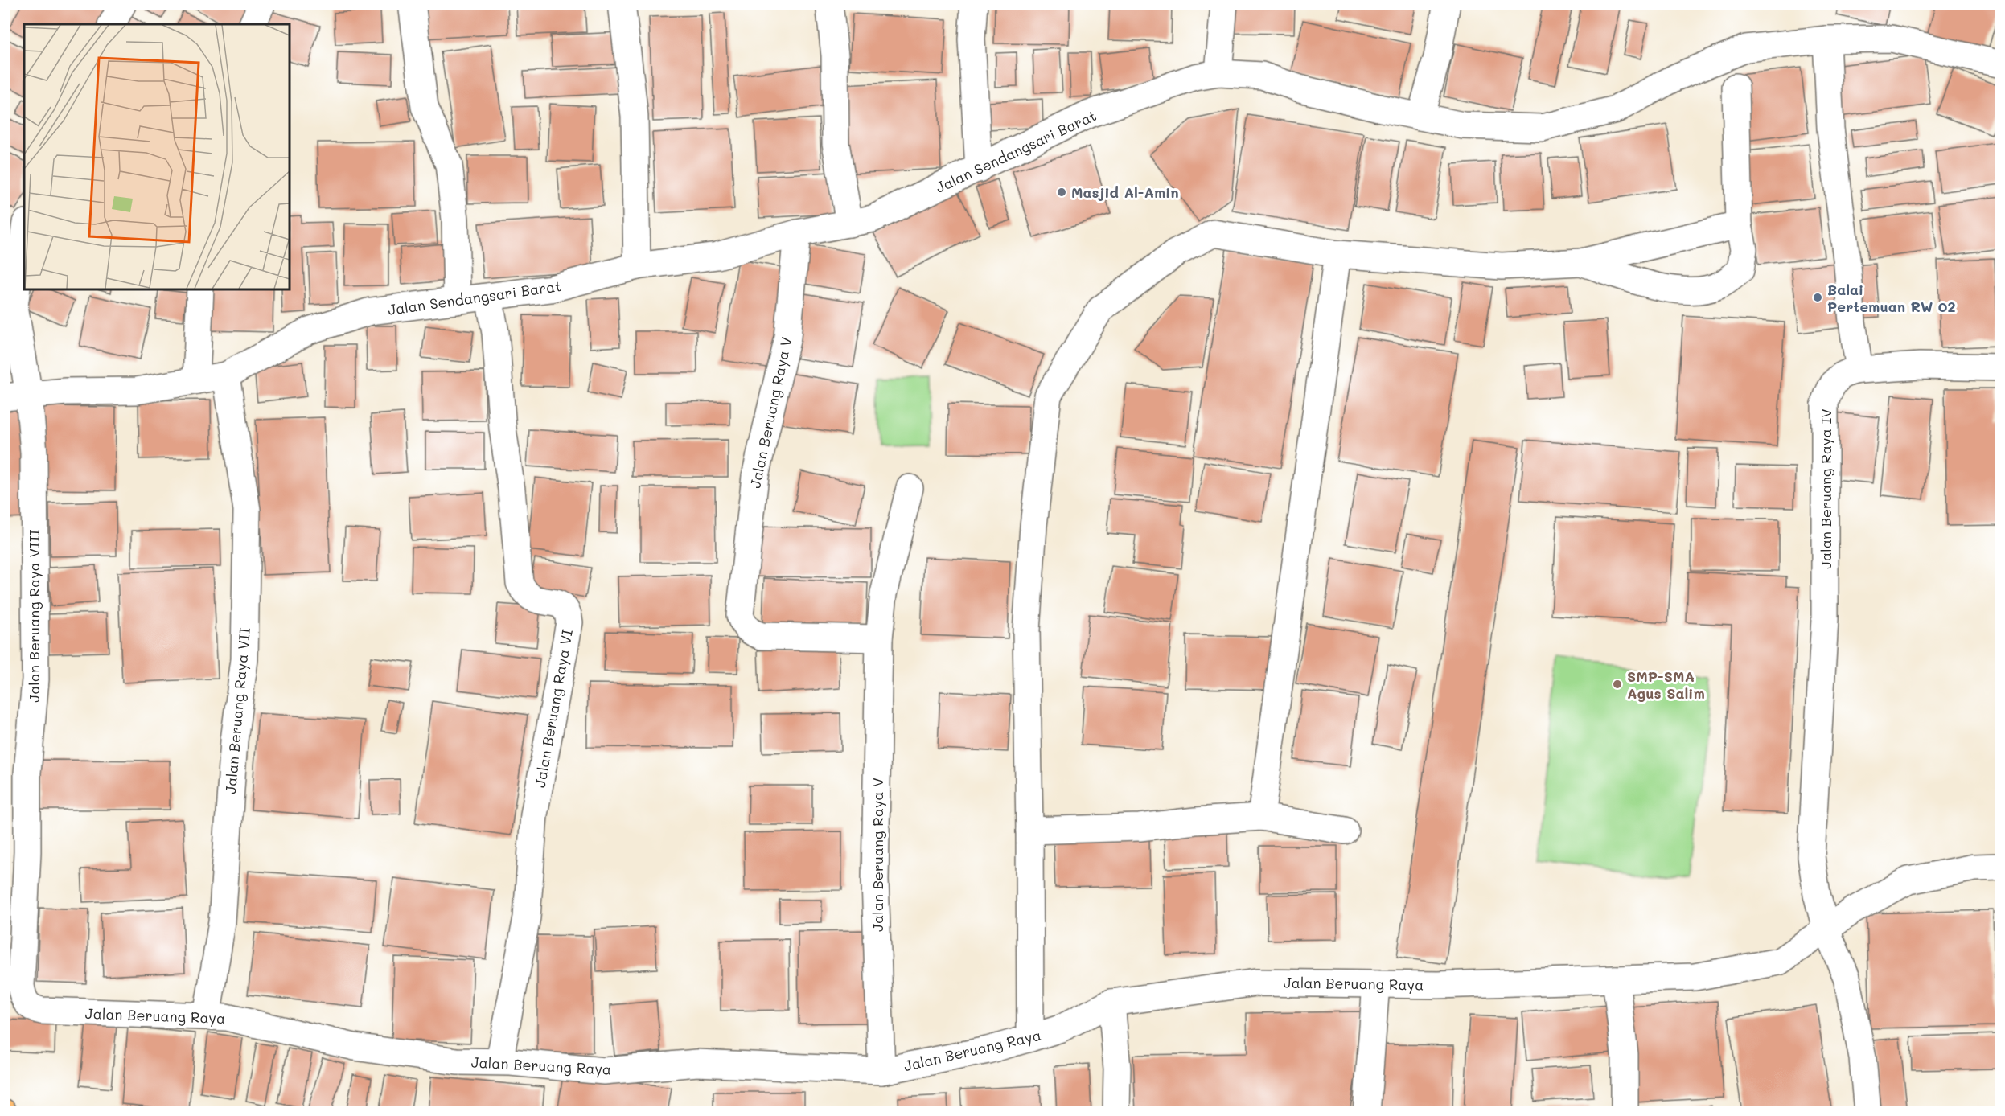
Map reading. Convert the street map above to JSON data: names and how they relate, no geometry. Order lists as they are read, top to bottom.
{
  "streets": {
    "street": [
      "Jalan Sendangsari Barat",
      "Jalan Beruang Raya V",
      "Jalan Beruang Raya IV",
      "Jalan Beruang Raya VIII",
      "Jalan Beruang Raya VI",
      "Jalan Beruang Raya VII",
      "Jalan Beruang Raya"
    ]
  },
  "crossings": [
    ["Jalan Sendangsari Barat", "Jalan Beruang Raya V"],
    ["Jalan Sendangsari Barat", "Jalan Beruang Raya VIII"],
    ["Jalan Sendangsari Barat", "Jalan Beruang Raya VI"],
    ["Jalan Sendangsari Barat", "Jalan Beruang Raya VII"],
    ["Jalan Beruang Raya V", "Jalan Beruang Raya"],
    ["Jalan Beruang Raya IV", "Jalan Beruang Raya"],
    ["Jalan Beruang Raya VIII", "Jalan Beruang Raya"],
    ["Jalan Beruang Raya VI", "Jalan Beruang Raya"],
    ["Jalan Beruang Raya VII", "Jalan Beruang Raya"]
  ],
  "places": ["Masjid Al-Amin", "Balai Pertemuan RW 02", "SMP-SMA Agus Salim"]
}
